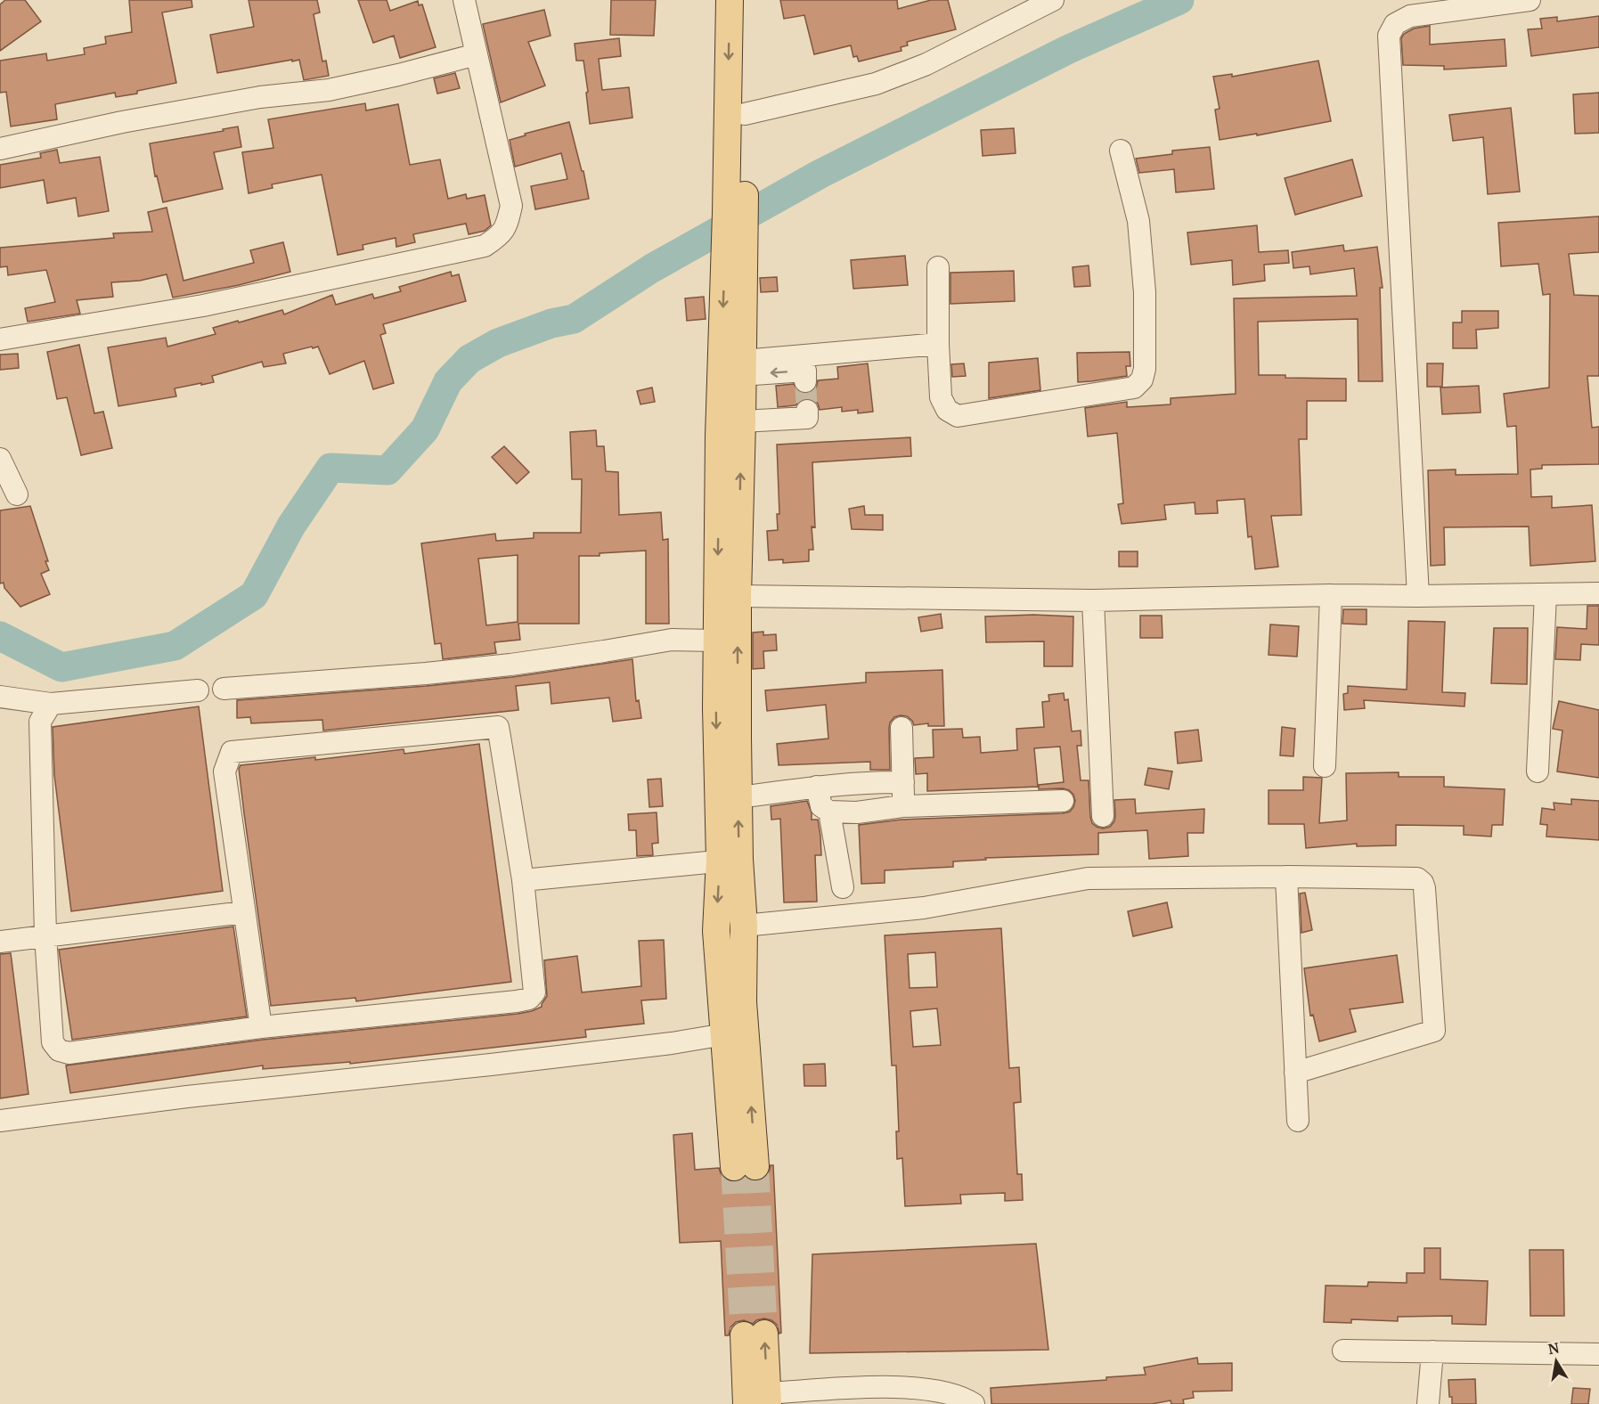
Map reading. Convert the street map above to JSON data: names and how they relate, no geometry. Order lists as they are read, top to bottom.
{
  "north": "top"
}
